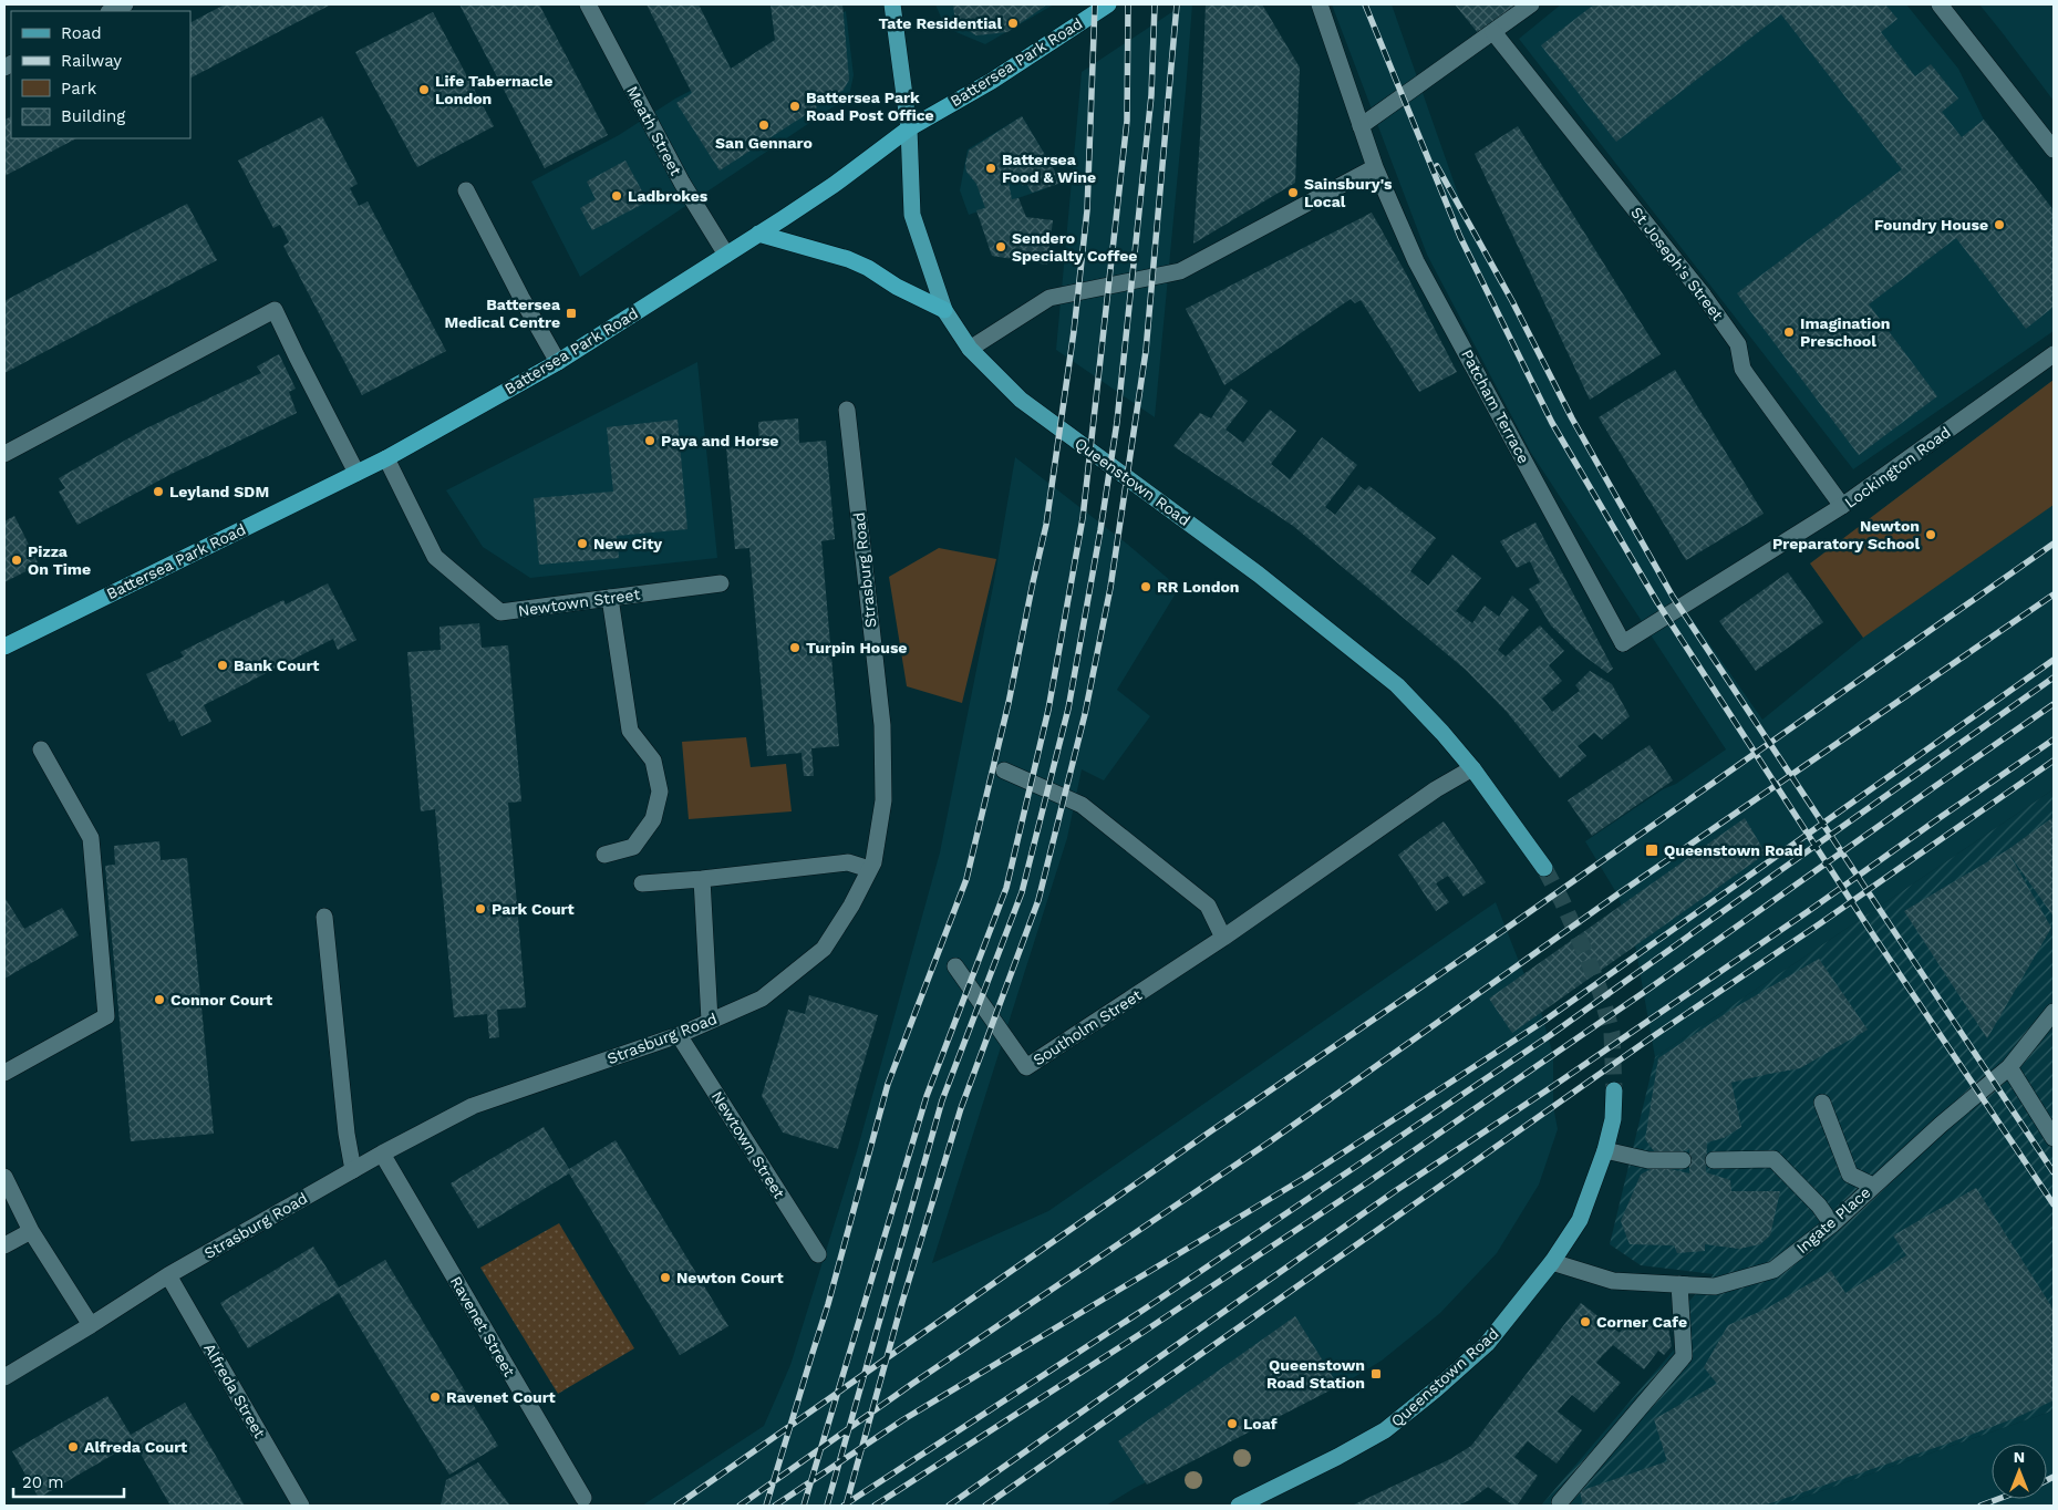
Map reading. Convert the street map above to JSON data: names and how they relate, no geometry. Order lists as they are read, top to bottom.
{
  "streets": {
    "highway": ["Battersea Park Road"],
    "main road": ["Queenstown Road"],
    "street": [
      "Meath Street",
      "St Joseph's Street",
      "Patcham Terrace",
      "Lockington Road",
      "Strasburg Road",
      "Newtown Street",
      "Southolm Street",
      "Ingate Place",
      "Ravenet Street",
      "Alfreda Street"
    ]
  },
  "crossings": [
    ["Battersea Park Road", "Meath Street"],
    ["Battersea Park Road", "Queenstown Road"],
    ["Battersea Park Road", "Newtown Street"],
    ["St Joseph's Street", "Lockington Road"],
    ["Patcham Terrace", "Lockington Road"],
    ["Queenstown Road", "Southolm Street"],
    ["Queenstown Road", "Ingate Place"],
    ["Strasburg Road", "Newtown Street"],
    ["Strasburg Road", "Ravenet Street"],
    ["Strasburg Road", "Alfreda Street"]
  ],
  "places": {
    "other": [
      "Tate Residential",
      "Life Tabernacle London",
      "Battersea Park Road Post Office",
      "San Gennaro",
      "Battersea Food & Wine",
      "Sainsbury's Local",
      "Ladbrokes",
      "Foundry House",
      "Sendero Specialty Coffee",
      "Imagination Preschool",
      "Paya and Horse",
      "Leyland SDM",
      "Newton Preparatory School",
      "New City",
      "Pizza On Time",
      "RR London",
      "Turpin House",
      "Bank Court",
      "Park Court",
      "Connor Court",
      "Newton Court",
      "Corner Cafe",
      "Ravenet Court",
      "Loaf",
      "Alfreda Court"
    ],
    "transit": ["Battersea Medical Centre", "Queenstown Road", "Queenstown Road Station"]
  },
  "legend": [
    "Road",
    "Railway",
    "Park",
    "Building"
  ],
  "scale_bar": "20 m",
  "north": "top"
}
